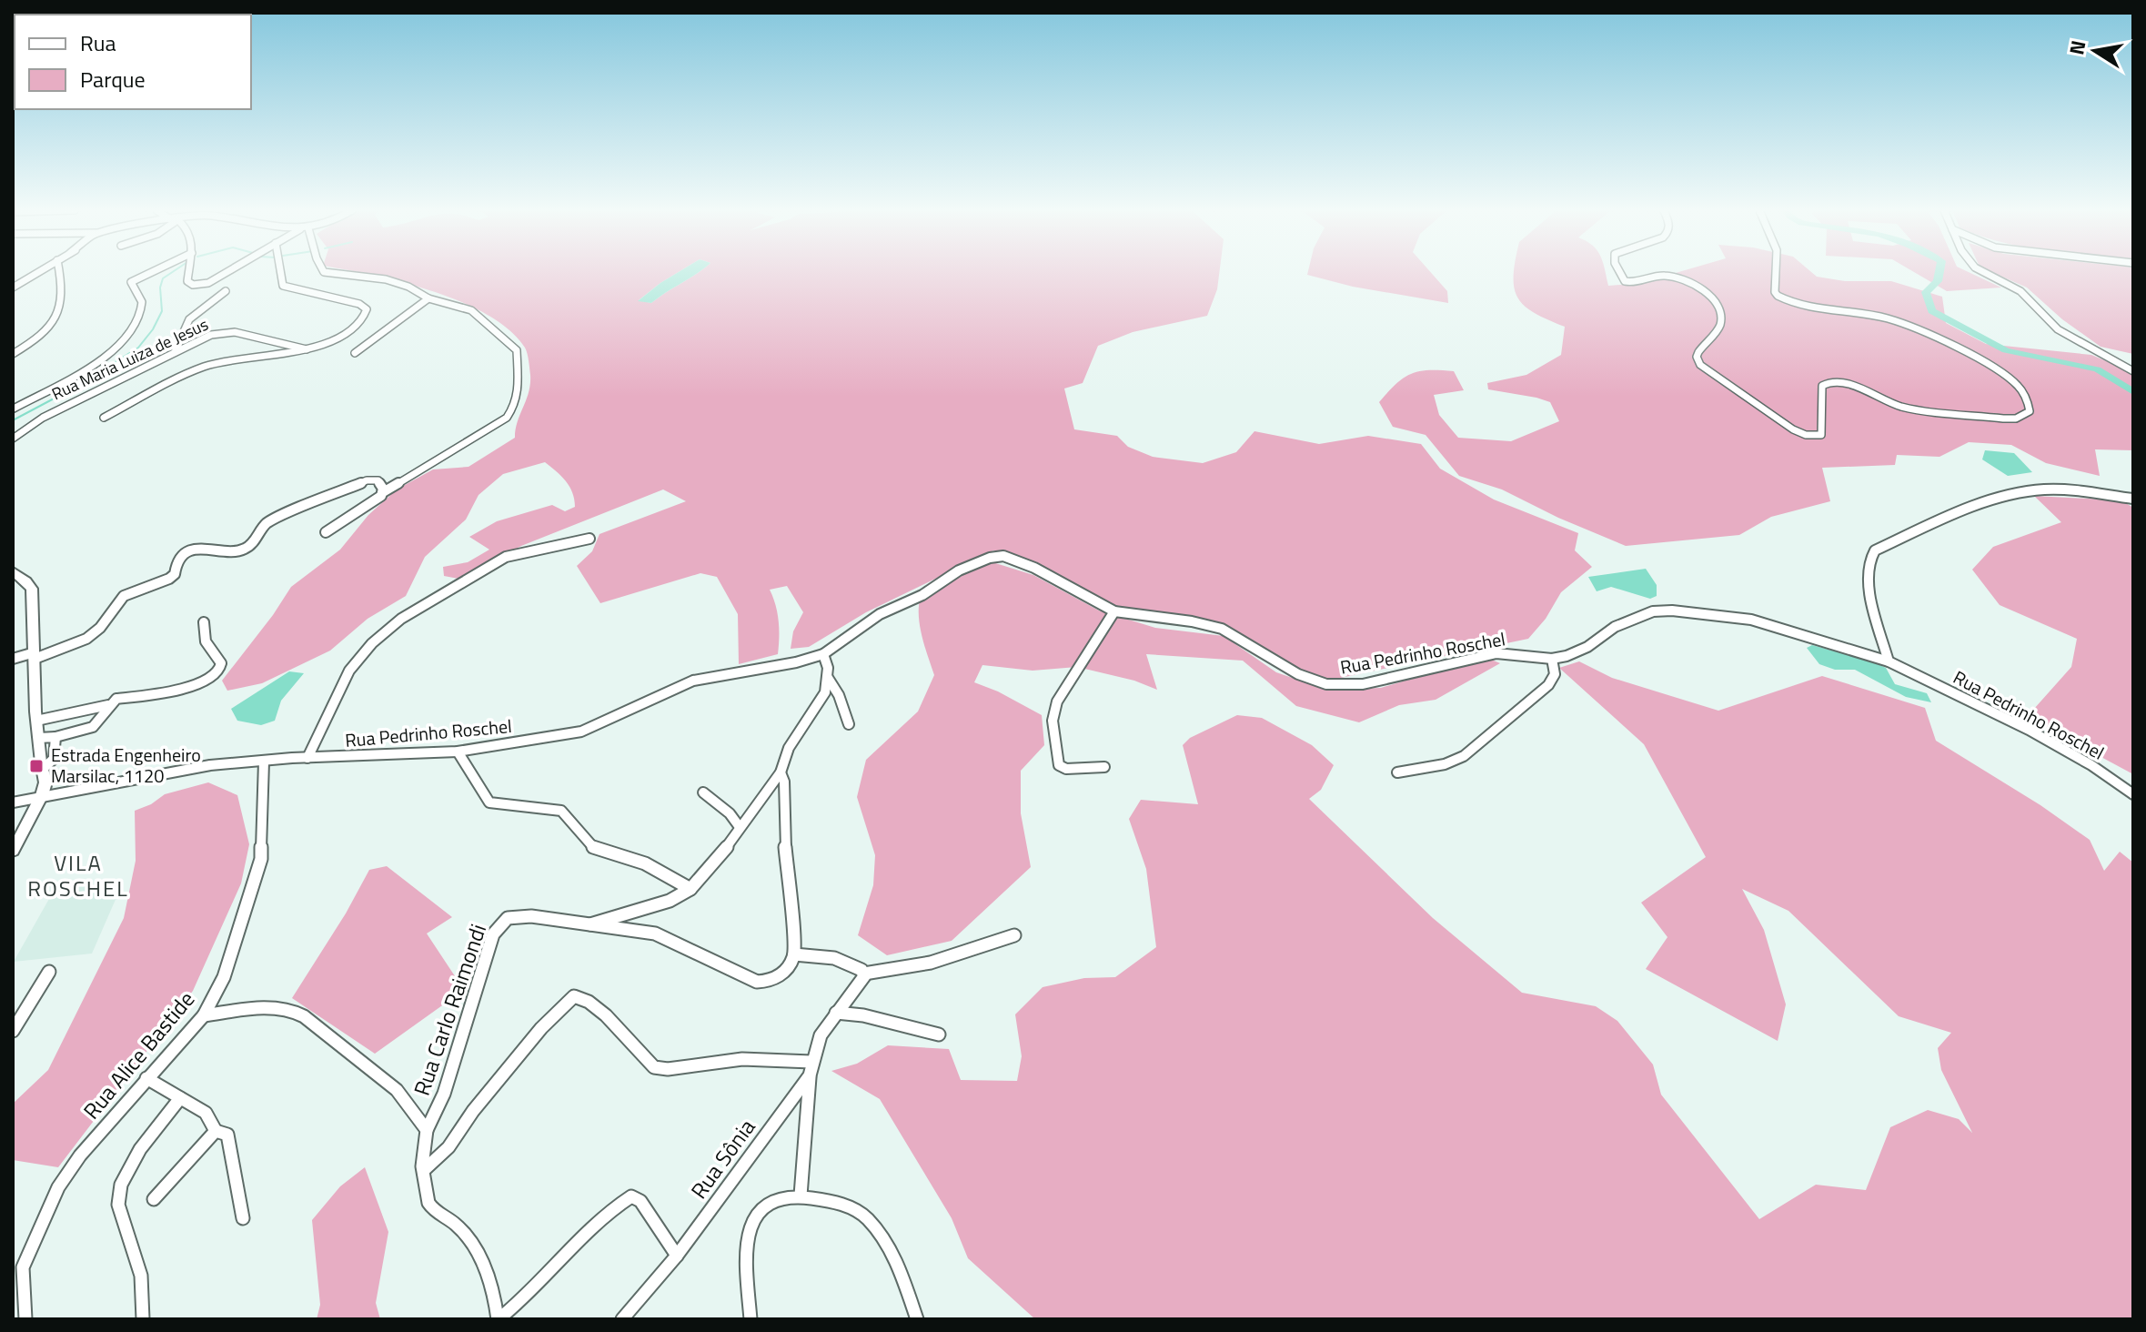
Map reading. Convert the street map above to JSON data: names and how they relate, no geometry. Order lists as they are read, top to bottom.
{
  "streets": {
    "street": [
      "Rua Maria Luiza de Jesus",
      "Rua Pedrinho Roschel",
      "Rua Carlo Raimondi",
      "Rua Alice Bastide",
      "Rua Sônia"
    ]
  },
  "crossings": [
    ["Rua Pedrinho Roschel", "Rua Alice Bastide"]
  ],
  "districts": ["VILA ROSCHEL"],
  "places": {
    "transit": ["Estrada Engenheiro Marsilac, 1120"]
  },
  "legend": ["Rua", "Parque"],
  "north": "left"
}
